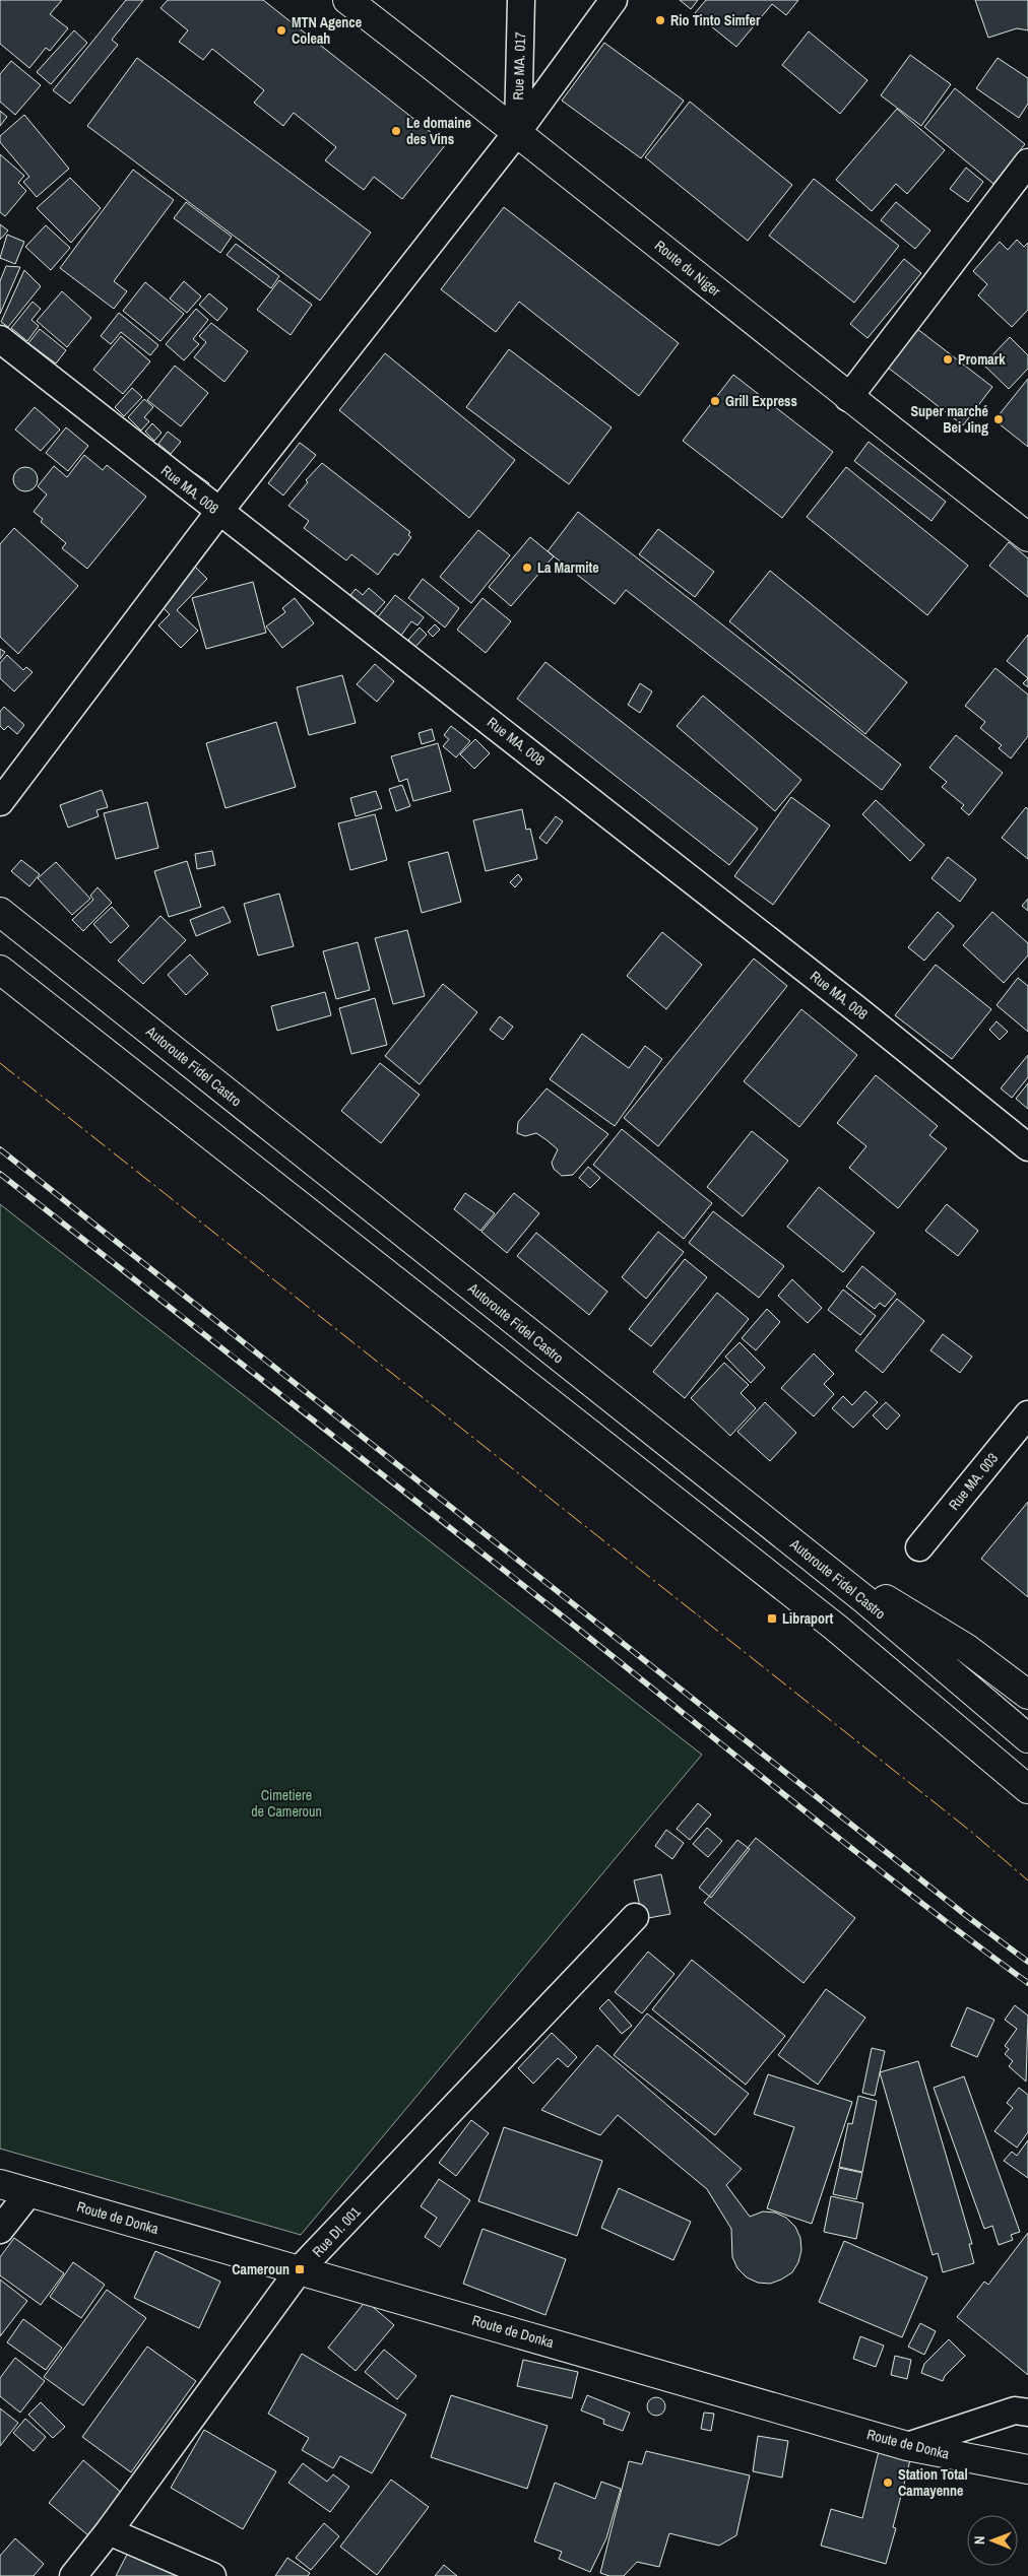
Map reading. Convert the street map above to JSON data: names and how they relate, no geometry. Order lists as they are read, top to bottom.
{
  "streets": {
    "main road": ["Route du Niger", "Autoroute Fidel Castro", "Route de Donka"],
    "street": [
      "Rue MA. 017",
      "Rue MA. 008",
      "Rue MA. 003",
      "Rue DI. 001"
    ]
  },
  "crossings": [
    ["Rue MA. 017", "Route du Niger"],
    ["Route de Donka", "Rue DI. 001"]
  ],
  "parks": ["Cimetiere de Cameroun"],
  "places": {
    "other": [
      "Rio Tinto Simfer",
      "MTN Agence Coleah",
      "Le domaine des Vins",
      "Promark",
      "Grill Express",
      "Super marché Bei Jing",
      "La Marmite",
      "Station Total Camayenne"
    ],
    "transit": ["Libraport", "Cameroun"]
  },
  "north": "left"
}
